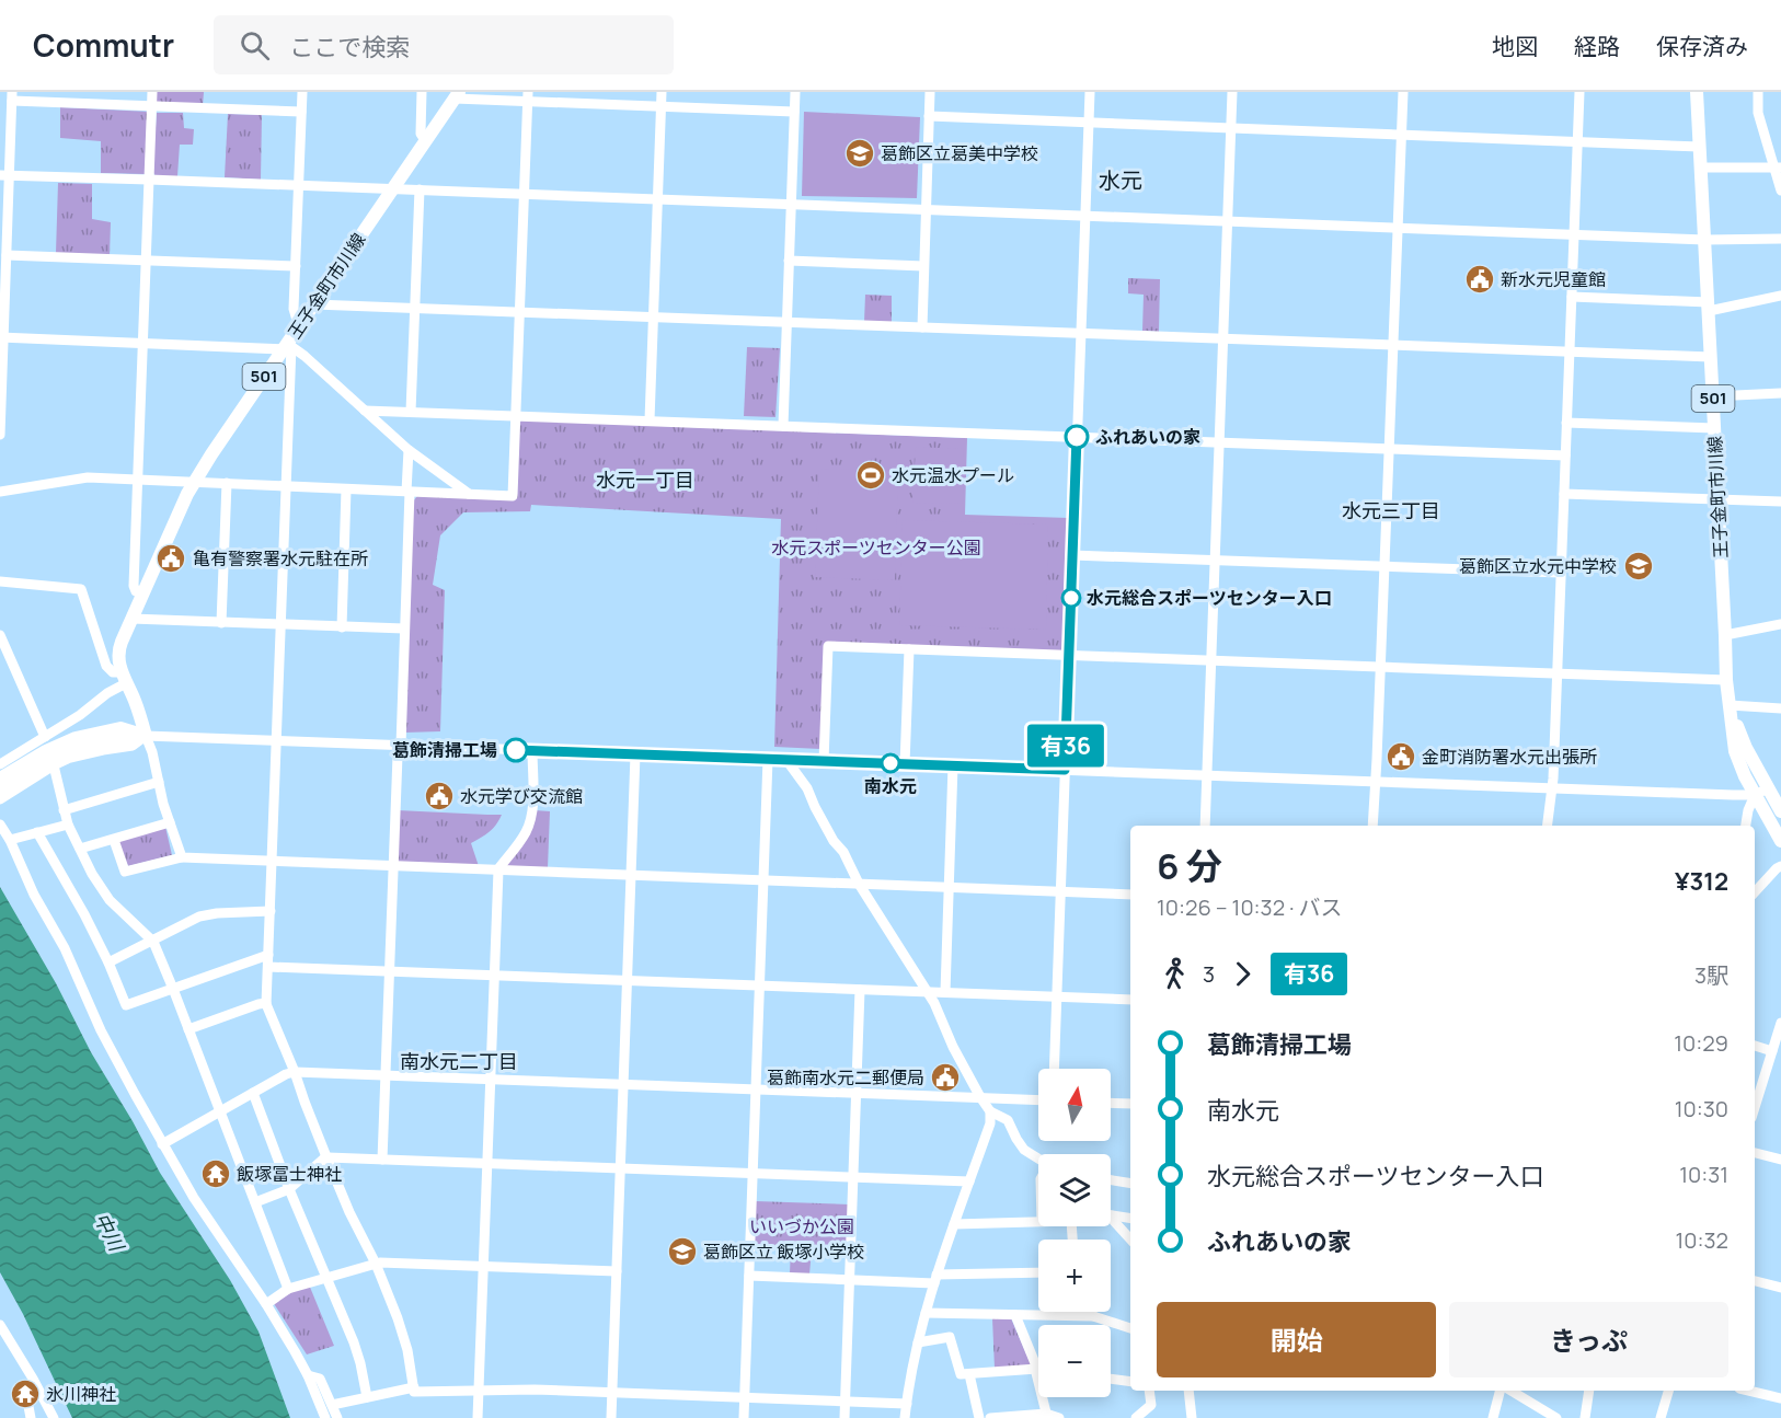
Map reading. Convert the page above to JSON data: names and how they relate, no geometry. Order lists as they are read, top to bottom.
{
  "streets": {
    "main road": ["王子金町市川線", "501"]
  },
  "districts": [
    "水元",
    "水元一丁目",
    "水元三丁目",
    "南水元二丁目"
  ],
  "water": ["中川"],
  "parks": ["水元スポーツセンター公園", "いいづか公園"],
  "places": {
    "school or university": ["葛飾区立葛美中学校", "葛飾区立水元中学校", "葛飾区立 飯塚小学校"],
    "public building": [
      "新水元児童館",
      "亀有警察署水元駐在所",
      "金町消防署水元出張所",
      "水元学び交流館",
      "葛飾南水元二郵便局"
    ],
    "other": [
      "ふれあいの家",
      "水元総合スポーツセンター入口",
      "葛飾清掃工場",
      "南水元"
    ],
    "sports": ["水元温水プール"],
    "temple": ["飯塚冨士神社", "氷川神社"]
  },
  "lines": ["bus line 有36"],
  "north": "top",
  "page": {
    "header": "Commutr",
    "search": "ここで検索",
    "nav": ["地図", "経路", "保存済み"],
    "on_map": "有36",
    "heading": ["6 分", "10:26 – 10:32 · バス", "¥312"],
    "legs": ["3", "有36", "3駅"],
    "list": [
      {
        "name": "葛飾清掃工場",
        "value": "10:29"
      },
      {
        "name": "南水元",
        "value": "10:30"
      },
      {
        "name": "水元総合スポーツセンター入口",
        "value": "10:31"
      },
      {
        "name": "ふれあいの家",
        "value": "10:32"
      }
    ],
    "map_buttons": ["+", "−"],
    "buttons": ["開始", "きっぷ"]
  }
}
